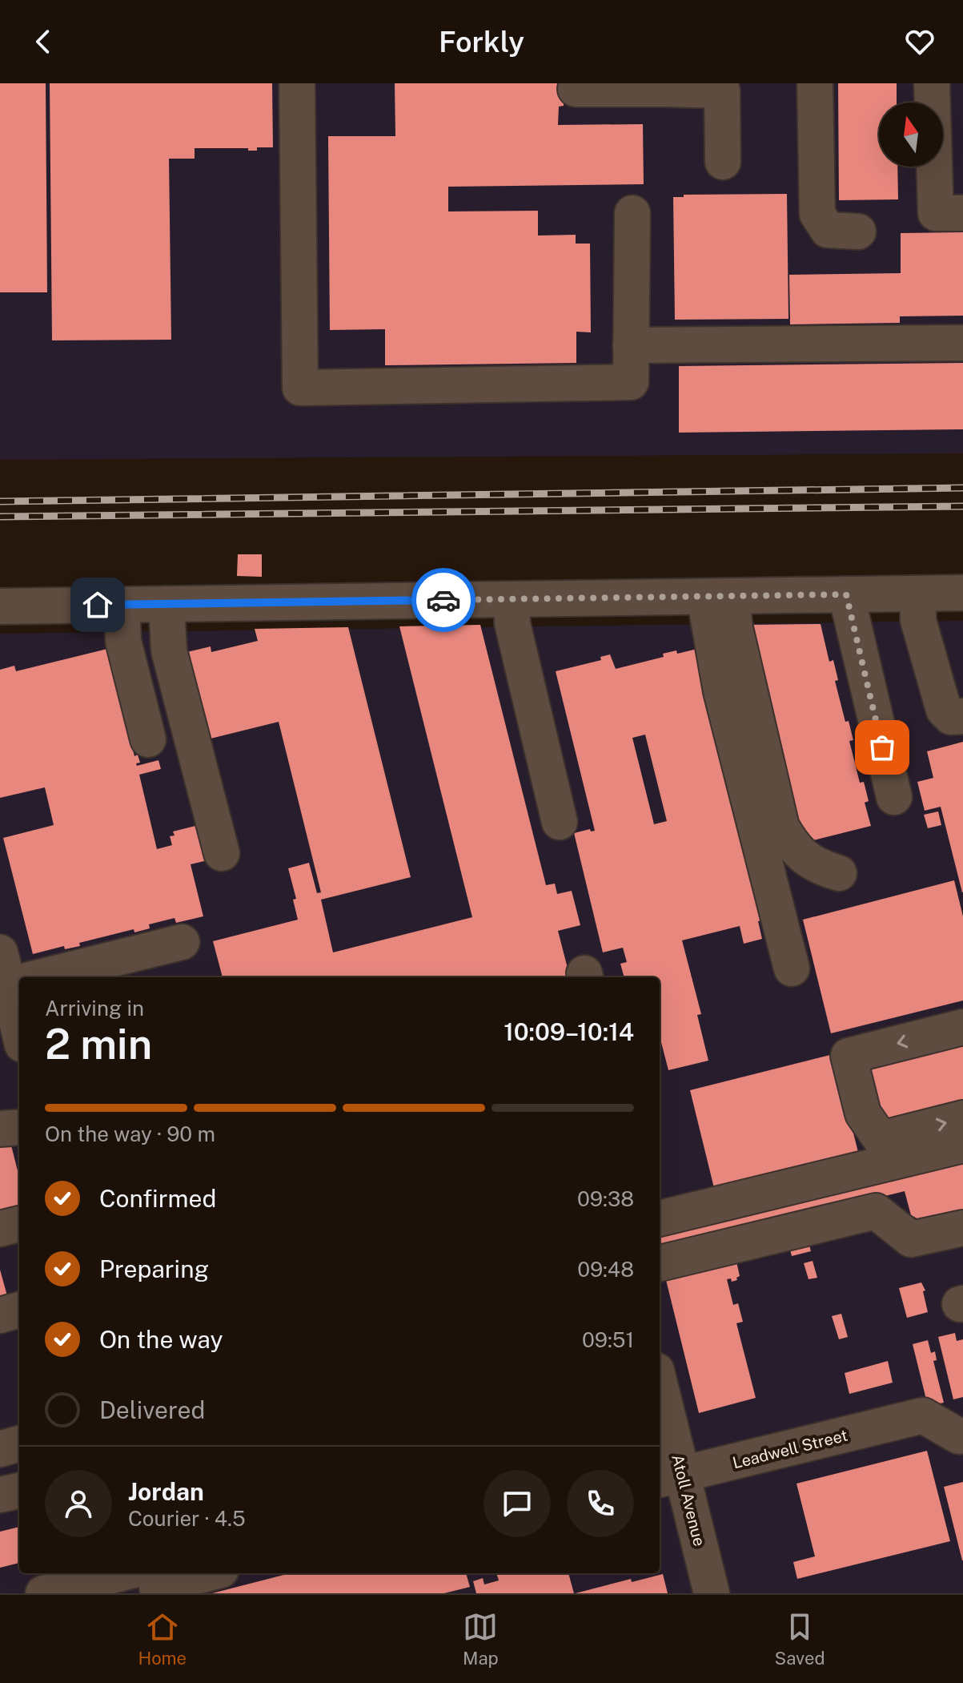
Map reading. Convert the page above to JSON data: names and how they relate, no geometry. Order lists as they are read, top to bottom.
{
  "streets": {
    "street": ["Leadwell Street", "Atoll Avenue"]
  },
  "crossings": [
    ["Leadwell Street", "Atoll Avenue"]
  ],
  "north": "top",
  "page": {
    "header": "Forkly",
    "heading": ["2 min", "Arriving in", "10:09–10:14"],
    "panel": ["Jordan", "Courier · 4.5"],
    "bar": "On the way · 90 m",
    "list": [
      ["Confirmed", "09:38"],
      ["Preparing", "09:48"],
      ["On the way", "09:51"],
      "Delivered"
    ],
    "tabs": ["Home", "Map", "Saved"]
  }
}
